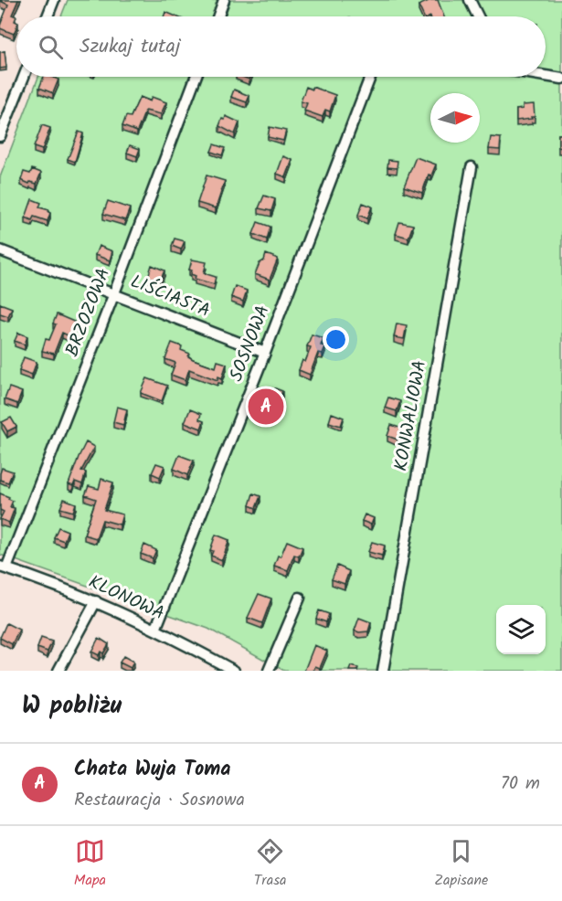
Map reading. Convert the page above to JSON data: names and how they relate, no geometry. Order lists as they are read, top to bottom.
{
  "streets": {
    "street": [
      "LIŚCIASTA",
      "BRZOZOWA",
      "SOSNOWA",
      "KONWALIOWA",
      "KLONOWA"
    ]
  },
  "crossings": [
    ["LIŚCIASTA", "BRZOZOWA"],
    ["LIŚCIASTA", "SOSNOWA"],
    ["BRZOZOWA", "KLONOWA"],
    ["SOSNOWA", "KLONOWA"]
  ],
  "north": "right",
  "page": {
    "search": "Szukaj tutaj",
    "pins": "A",
    "heading": "W pobliżu",
    "list": [
      {
        "mark": "A",
        "name": "Chata Wuja Toma",
        "note": "Restauracja · Sosnowa",
        "value": "70 m"
      }
    ],
    "nav": ["Mapa", "Trasa", "Zapisane"]
  }
}
